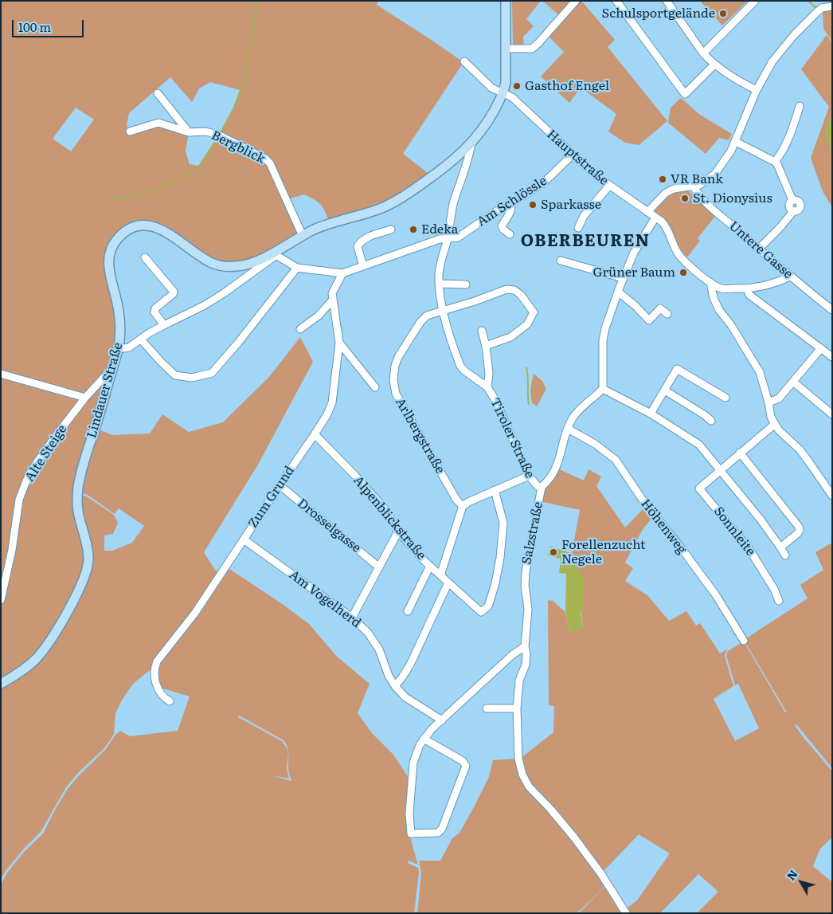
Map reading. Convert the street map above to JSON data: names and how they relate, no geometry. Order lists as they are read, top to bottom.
{
  "streets": {
    "main road": ["Lindauer Straße"],
    "street": [
      "Bergblick",
      "Hauptstraße",
      "Am Schlössle",
      "Untere Gasse",
      "Arlbergstraße",
      "Tiroler Straße",
      "Alte Steige",
      "Zum Grund",
      "Alpenblickstraße",
      "Drosselgasse",
      "Höhenweg",
      "Sonnleite",
      "Salzstraße",
      "Am Vogelherd"
    ]
  },
  "crossings": [
    ["Bergblick", "Lindauer Straße"],
    ["Hauptstraße", "Am Schlössle"],
    ["Hauptstraße", "Untere Gasse"],
    ["Hauptstraße", "Lindauer Straße"],
    ["Am Schlössle", "Tiroler Straße"],
    ["Am Schlössle", "Zum Grund"],
    ["Lindauer Straße", "Tiroler Straße"],
    ["Lindauer Straße", "Alte Steige"],
    ["Arlbergstraße", "Tiroler Straße"],
    ["Tiroler Straße", "Salzstraße"],
    ["Zum Grund", "Alpenblickstraße"],
    ["Zum Grund", "Drosselgasse"],
    ["Zum Grund", "Am Vogelherd"],
    ["Höhenweg", "Salzstraße"]
  ],
  "districts": ["OBERBEUREN"],
  "places": [
    "Schulsportgelände",
    "Gasthof Engel",
    "VR Bank",
    "St. Dionysius",
    "Sparkasse",
    "Edeka",
    "Grüner Baum",
    "Forellenzucht Negele"
  ],
  "scale_bar": "100 m",
  "north": "top left"
}
